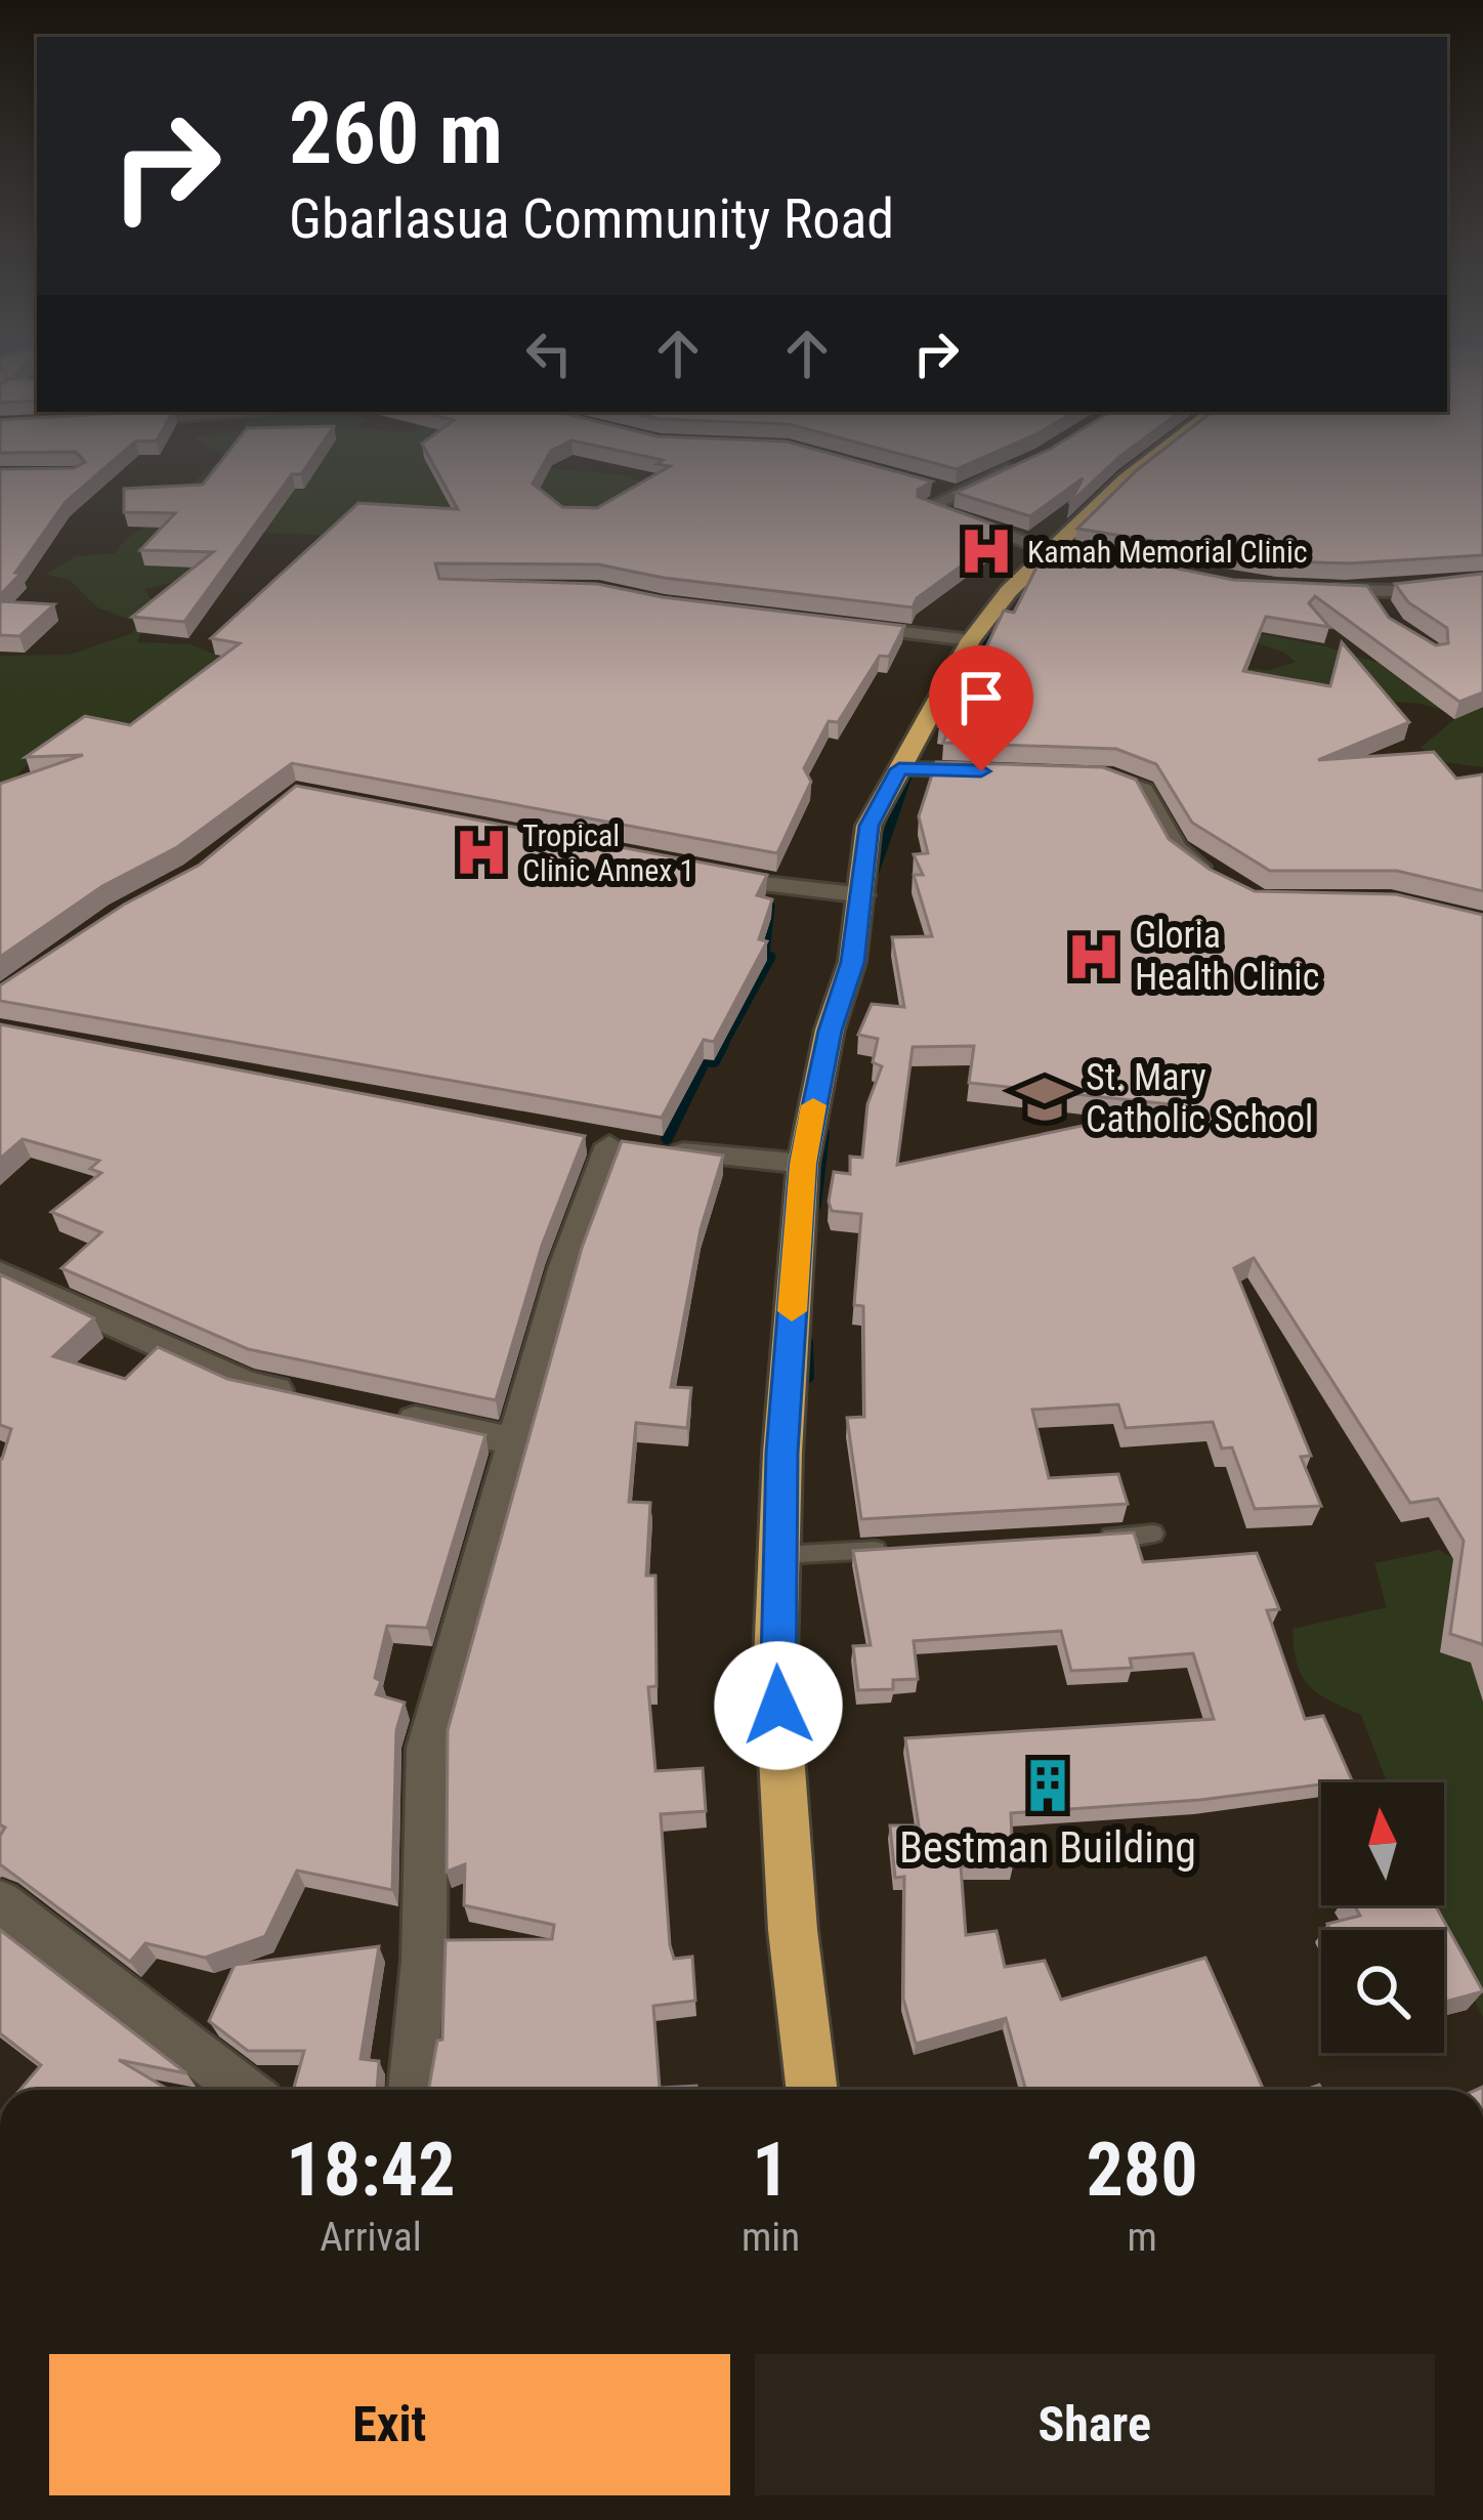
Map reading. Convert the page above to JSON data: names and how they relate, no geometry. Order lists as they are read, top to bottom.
{
  "places": {
    "hospital": ["Kamah Memorial Clinic", "Tropical Clinic Annex 1", "Gloria Health Clinic"],
    "school or university": ["St. Mary Catholic School"],
    "building": ["Bestman Building"]
  },
  "north": "top",
  "page": {
    "turn": ["260 m", "Gbarlasua Community Road"],
    "eta": [
      "18:42",
      "Arrival",
      "1",
      "min",
      "280",
      "m"
    ],
    "buttons": ["Exit", "Share"]
  }
}
